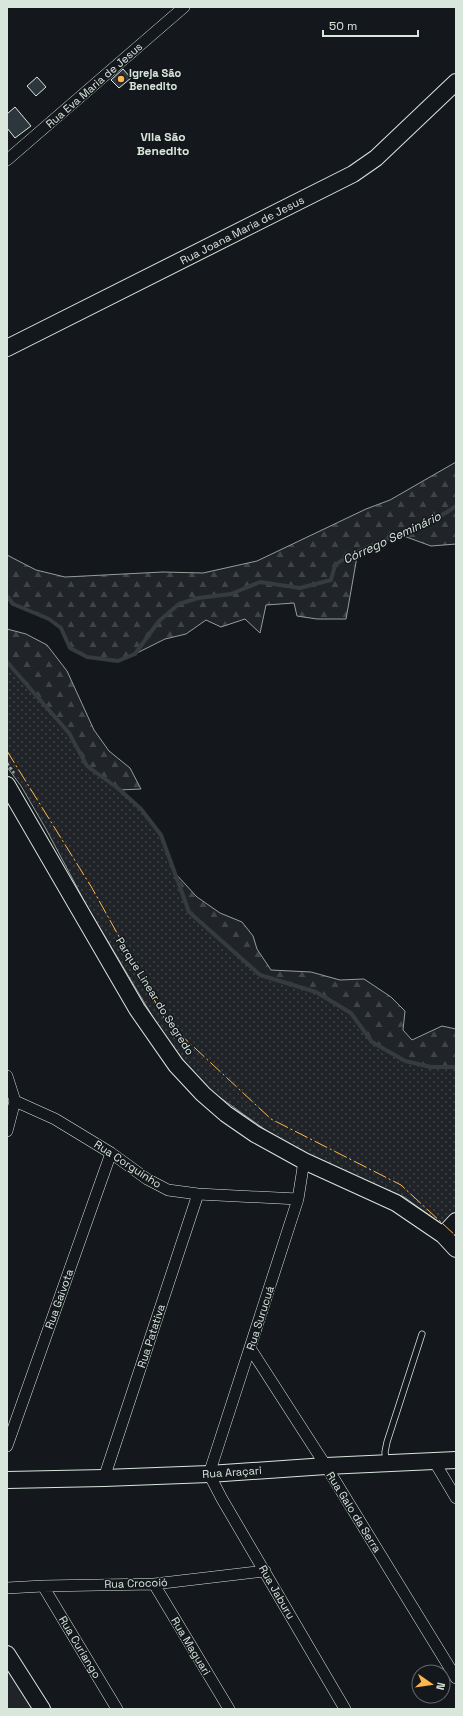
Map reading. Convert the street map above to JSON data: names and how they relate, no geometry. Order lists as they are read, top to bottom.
{
  "streets": {
    "street": [
      "Rua Eva Maria de Jesus",
      "Rua Joana Maria de Jesus",
      "Rua Corguinho",
      "Rua Gaivota",
      "Rua Surucuá",
      "Rua Patativa",
      "Rua Araçari",
      "Rua Galo da Serra",
      "Rua Crocoió",
      "Rua Jaburu",
      "Rua Maguari",
      "Rua Curiango"
    ]
  },
  "crossings": [
    ["Rua Corguinho", "Rua Gaivota"],
    ["Rua Corguinho", "Rua Surucuá"],
    ["Rua Corguinho", "Rua Patativa"],
    ["Rua Surucuá", "Rua Araçari"],
    ["Rua Surucuá", "Rua Galo da Serra"],
    ["Rua Surucuá", "Rua Jaburu"],
    ["Rua Patativa", "Rua Araçari"],
    ["Rua Araçari", "Rua Galo da Serra"],
    ["Rua Araçari", "Rua Jaburu"],
    ["Rua Crocoió", "Rua Jaburu"],
    ["Rua Crocoió", "Rua Maguari"],
    ["Rua Crocoió", "Rua Curiango"]
  ],
  "districts": ["Vila São Benedito"],
  "water": ["Córrego Seminário"],
  "places": ["Igreja São Benedito"],
  "scale_bar": "50 m",
  "north": "right"
}
